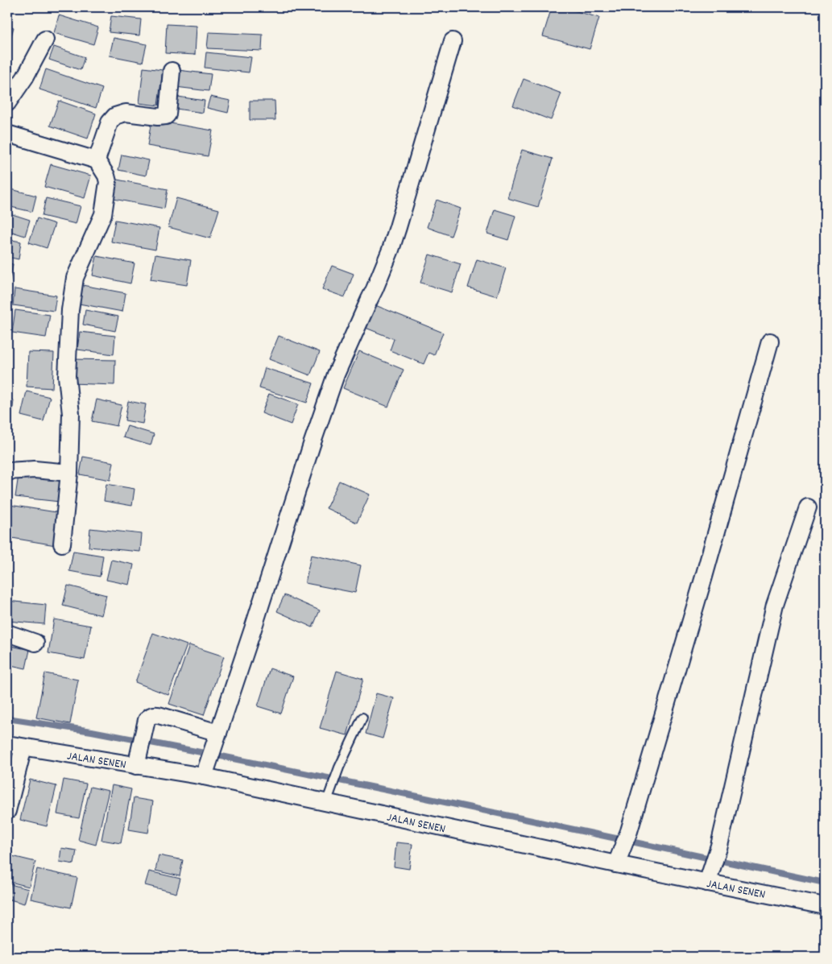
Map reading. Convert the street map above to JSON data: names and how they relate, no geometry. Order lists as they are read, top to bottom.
{
  "streets": {
    "street": ["JALAN SENEN"]
  }
}
